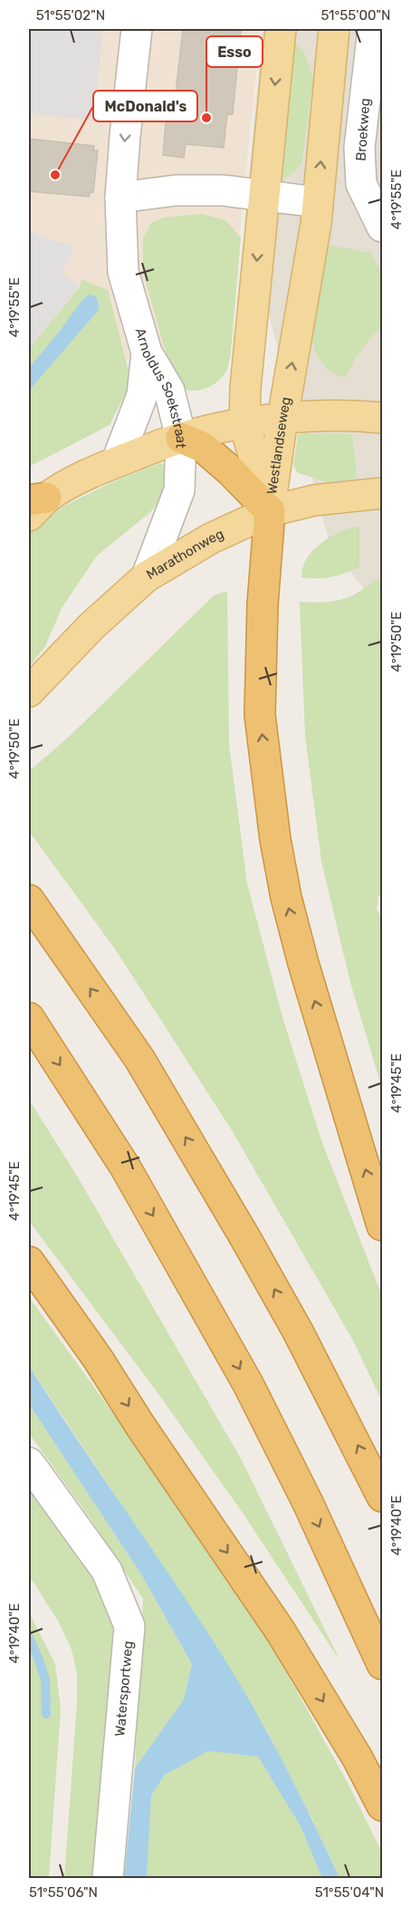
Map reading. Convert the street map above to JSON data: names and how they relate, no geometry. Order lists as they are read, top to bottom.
{
  "streets": {
    "main road": ["Westlandseweg", "Marathonweg"],
    "street": ["Broekweg", "Arnoldus Soekstraat", "Watersportweg"]
  },
  "crossings": [
    ["Arnoldus Soekstraat", "Marathonweg"],
    ["Westlandseweg", "Marathonweg"]
  ],
  "places": ["Esso", "McDonald's"],
  "coordinates": [
    "51°55'02\"N",
    "51°55'00\"N",
    "4°19'55\"E",
    "4°19'50\"E",
    "4°19'45\"E",
    "4°19'40\"E",
    "51°55'06\"N",
    "51°55'04\"N"
  ]
}
